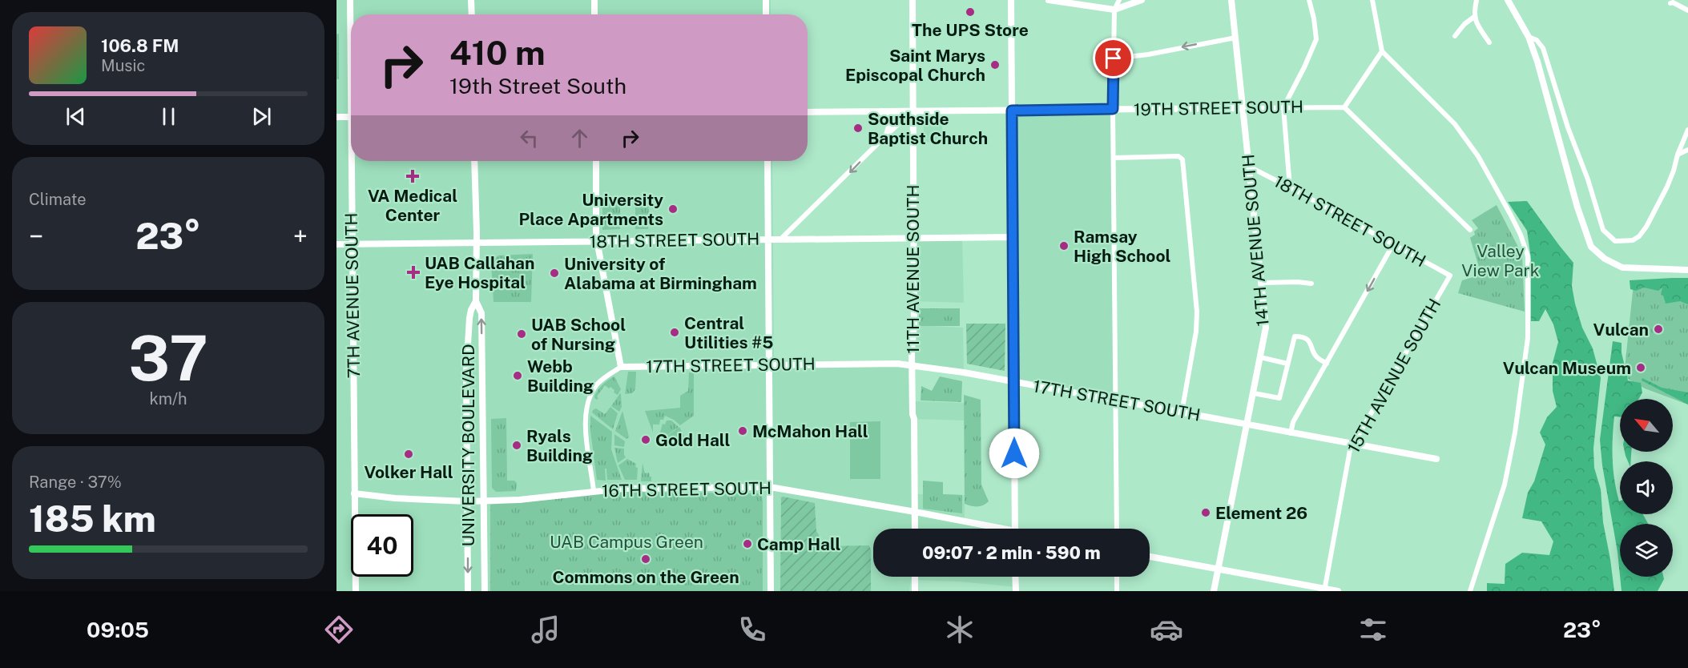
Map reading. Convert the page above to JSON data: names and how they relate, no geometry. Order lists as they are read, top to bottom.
{
  "streets": {
    "main road": ["UNIVERSITY BOULEVARD"],
    "street": [
      "19TH STREET SOUTH",
      "18TH STREET SOUTH",
      "14TH AVENUE SOUTH",
      "11TH AVENUE SOUTH",
      "7TH AVENUE SOUTH",
      "17TH STREET SOUTH",
      "15TH AVENUE SOUTH",
      "16TH STREET SOUTH"
    ]
  },
  "crossings": [
    ["19TH STREET SOUTH", "14TH AVENUE SOUTH"],
    ["19TH STREET SOUTH", "11TH AVENUE SOUTH"],
    ["18TH STREET SOUTH", "14TH AVENUE SOUTH"],
    ["18TH STREET SOUTH", "11TH AVENUE SOUTH"],
    ["18TH STREET SOUTH", "7TH AVENUE SOUTH"],
    ["18TH STREET SOUTH", "15TH AVENUE SOUTH"],
    ["18TH STREET SOUTH", "UNIVERSITY BOULEVARD"],
    ["14TH AVENUE SOUTH", "17TH STREET SOUTH"],
    ["11TH AVENUE SOUTH", "17TH STREET SOUTH"],
    ["11TH AVENUE SOUTH", "16TH STREET SOUTH"],
    ["7TH AVENUE SOUTH", "16TH STREET SOUTH"],
    ["17TH STREET SOUTH", "15TH AVENUE SOUTH"],
    ["UNIVERSITY BOULEVARD", "16TH STREET SOUTH"]
  ],
  "parks": ["Valley View Park", "UAB Campus Green"],
  "places": {
    "other": [
      "The UPS Store",
      "Saint Marys Episcopal Church",
      "Southside Baptist Church",
      "University Place Apartments",
      "Ramsay High School",
      "University of Alabama at Birmingham",
      "Vulcan",
      "Central Utilities #5",
      "UAB School of Nursing",
      "Vulcan Museum",
      "Webb Building",
      "McMahon Hall",
      "Gold Hall",
      "Ryals Building",
      "Volker Hall",
      "Element 26",
      "Camp Hall",
      "Commons on the Green"
    ],
    "health": ["VA Medical Center", "UAB Callahan Eye Hospital"]
  },
  "north": "top left",
  "page": {
    "turn": ["410 m", "19th Street South"],
    "song": ["106.8 FM", "Music"],
    "tile": [
      "Climate",
      ["37", "km/h"],
      ["Range · 37%", "185 km"]
    ],
    "heat": ["−", "23°", "+"],
    "limit": "40",
    "trip": "09:07 · 2 min · 590 m",
    "tabs": ["09:05", "23°"]
  }
}
